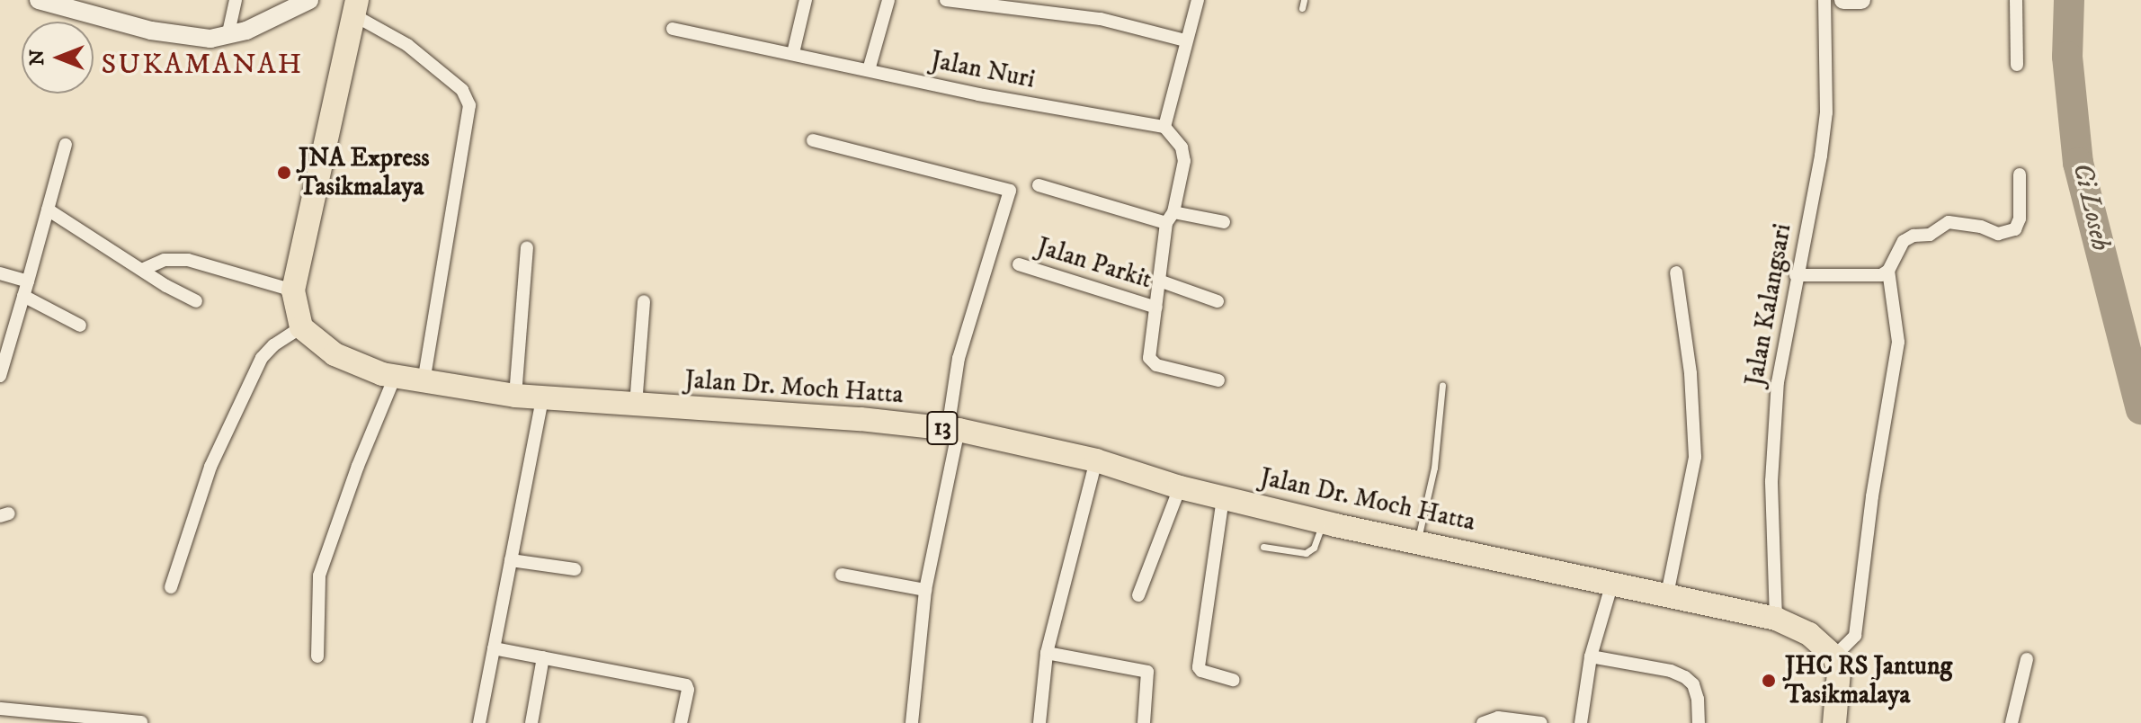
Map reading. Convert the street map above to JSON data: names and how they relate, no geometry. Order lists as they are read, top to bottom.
{
  "streets": {
    "highway": ["Jalan Dr. Moch Hatta", "13"],
    "street": ["Jalan Nuri", "Jalan Parkit", "Jalan Kalangsari"]
  },
  "crossings": [
    ["Jalan Kalangsari", "Jalan Dr. Moch Hatta"]
  ],
  "districts": ["SUKAMANAH"],
  "water": ["Ci Loseh"],
  "places": ["JNA Express Tasikmalaya", "JHC RS Jantung Tasikmalaya"],
  "north": "left"
}
